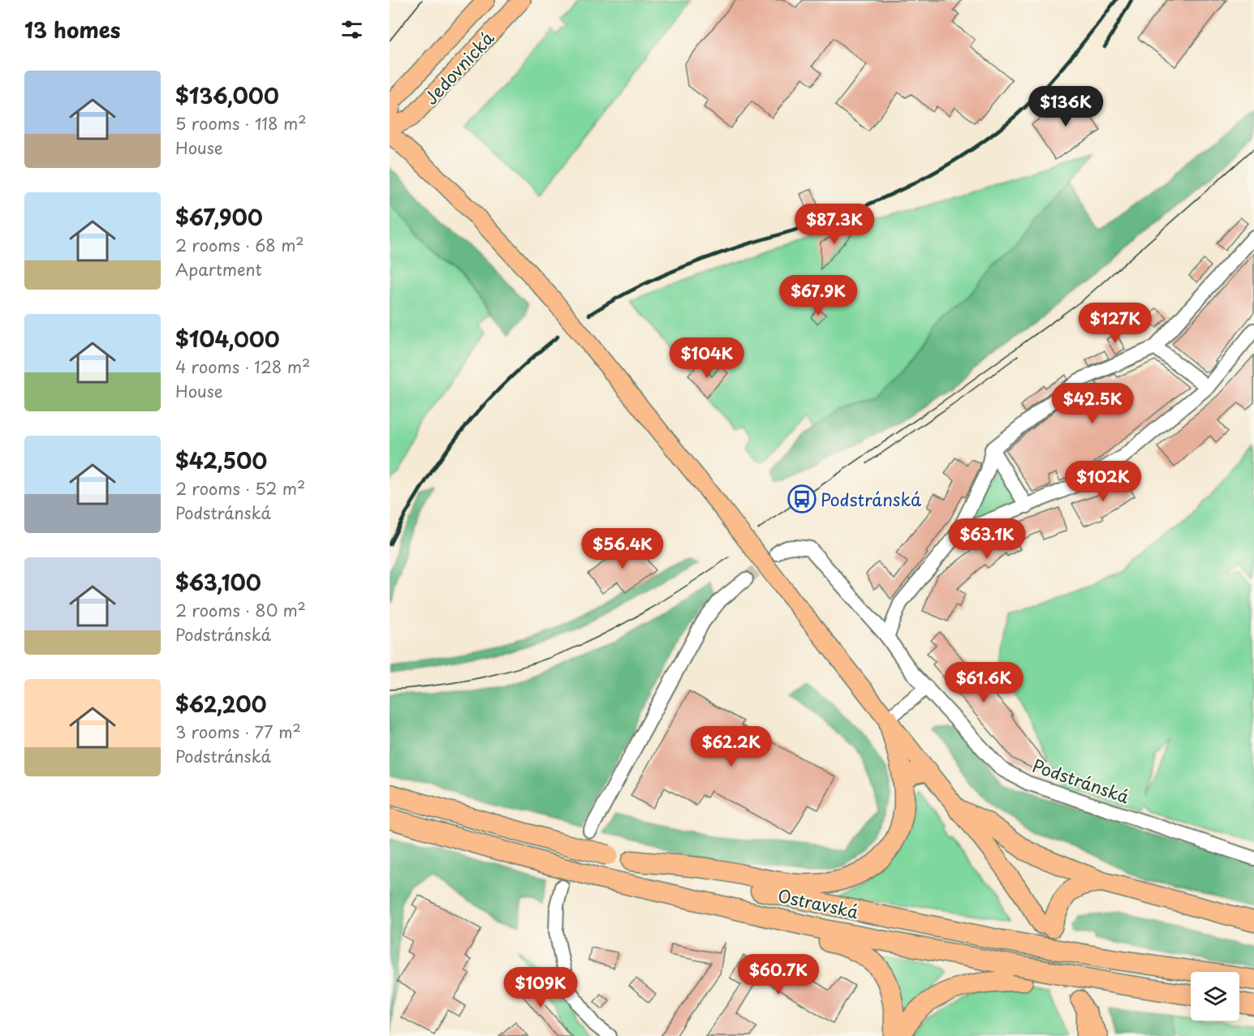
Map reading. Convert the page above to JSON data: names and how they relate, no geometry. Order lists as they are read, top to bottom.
{
  "streets": {
    "highway": ["Ostravská"],
    "main road": ["Jedovnická"],
    "street": ["Podstránská"]
  },
  "places": {
    "bus stop": ["Podstránská"]
  },
  "page": {
    "heading": "13 homes",
    "list": [
      {
        "name": "$136,000",
        "note": "5 rooms · 118 m² · House"
      },
      {
        "name": "$67,900",
        "note": "2 rooms · 68 m² · Apartment"
      },
      {
        "name": "$104,000",
        "note": "4 rooms · 128 m² · House"
      },
      {
        "name": "$42,500",
        "note": "2 rooms · 52 m² · Podstránská"
      },
      {
        "name": "$63,100",
        "note": "2 rooms · 80 m² · Podstránská"
      },
      {
        "name": "$62,200",
        "note": "3 rooms · 77 m² · Podstránská"
      }
    ],
    "price": [
      "$136K",
      "$87.3K",
      "$67.9K",
      "$127K",
      "$104K",
      "$42.5K",
      "$102K",
      "$63.1K",
      "$56.4K",
      "$61.6K",
      "$62.2K",
      "$60.7K",
      "$109K"
    ]
  }
}
